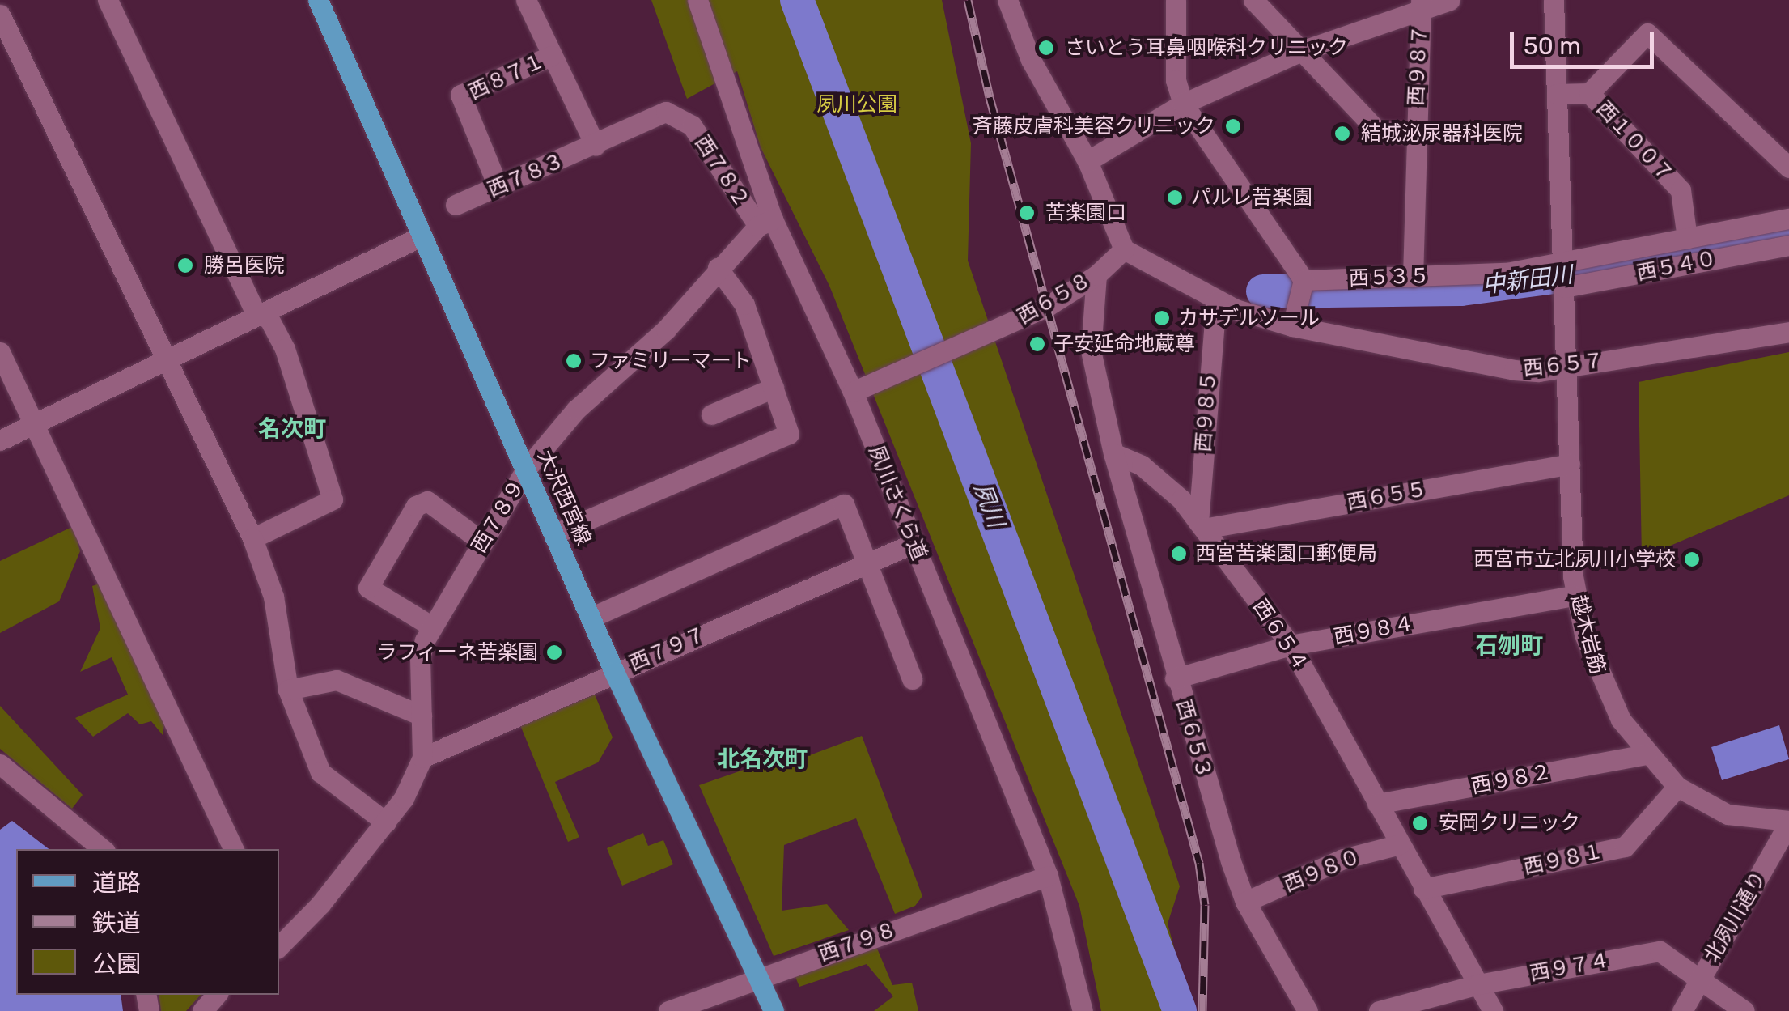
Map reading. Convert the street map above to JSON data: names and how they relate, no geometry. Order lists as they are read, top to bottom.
{
  "streets": {
    "main road": ["大沢西宮線"],
    "street": [
      "西９８７",
      "西８７１",
      "西１００７",
      "西７８２",
      "西７８３",
      "西５４０",
      "西５３５",
      "西６５８",
      "西６５７",
      "西９８５",
      "西６５５",
      "夙川さくら道",
      "西７８９",
      "西９８４",
      "越木岩筋",
      "西６５４",
      "西７９７",
      "西６５３",
      "西９８２",
      "西９８１",
      "西９８０",
      "北夙川通り",
      "西７９８",
      "西９７４"
    ]
  },
  "crossings": [
    ["西９８７", "西５３５"],
    ["西８７１", "西７８３"],
    ["西１００７", "西５３５"],
    ["西７８２", "西７８３"],
    ["西７８２", "夙川さくら道"],
    ["西７８２", "西７８９"],
    ["西５４０", "越木岩筋"],
    ["西５３５", "西６５７"],
    ["西５３５", "越木岩筋"],
    ["西６５８", "夙川さくら道"],
    ["西６５７", "越木岩筋"],
    ["西９８５", "西６５５"],
    ["西９８５", "西６５４"],
    ["西６５５", "越木岩筋"],
    ["西６５５", "西６５４"],
    ["大沢西宮線", "西７８９"],
    ["大沢西宮線", "西７９７"],
    ["大沢西宮線", "西７９８"],
    ["夙川さくら道", "西７８９"],
    ["夙川さくら道", "西７９７"],
    ["夙川さくら道", "西７９８"],
    ["西７８９", "西７９７"],
    ["西９８４", "越木岩筋"],
    ["西９８４", "西６５４"],
    ["西９８４", "西６５３"],
    ["越木岩筋", "西９８２"],
    ["越木岩筋", "西９８１"],
    ["越木岩筋", "北夙川通り"],
    ["西６５４", "西６５３"],
    ["西６５４", "西９８２"],
    ["西６５４", "西９８１"],
    ["西６５４", "西９８０"],
    ["西６５４", "西９７４"],
    ["西６５３", "西９８０"],
    ["北夙川通り", "西９７４"]
  ],
  "districts": ["名次町", "石刎町", "北名次町"],
  "water": ["中新田川", "夙川"],
  "parks": ["夙川公園"],
  "places": [
    "さいとう耳鼻咽喉科クリニック",
    "斉藤皮膚科美容クリニック",
    "結城泌尿器科医院",
    "パルレ苦楽園",
    "苦楽園口",
    "勝呂医院",
    "カサデルソール",
    "子安延命地蔵尊",
    "ファミリーマート",
    "西宮苦楽園口郵便局",
    "西宮市立北夙川小学校",
    "ラフィーネ苦楽園",
    "安岡クリニック"
  ],
  "legend": ["道路", "鉄道", "公園"],
  "scale_bar": "50 m"
}
